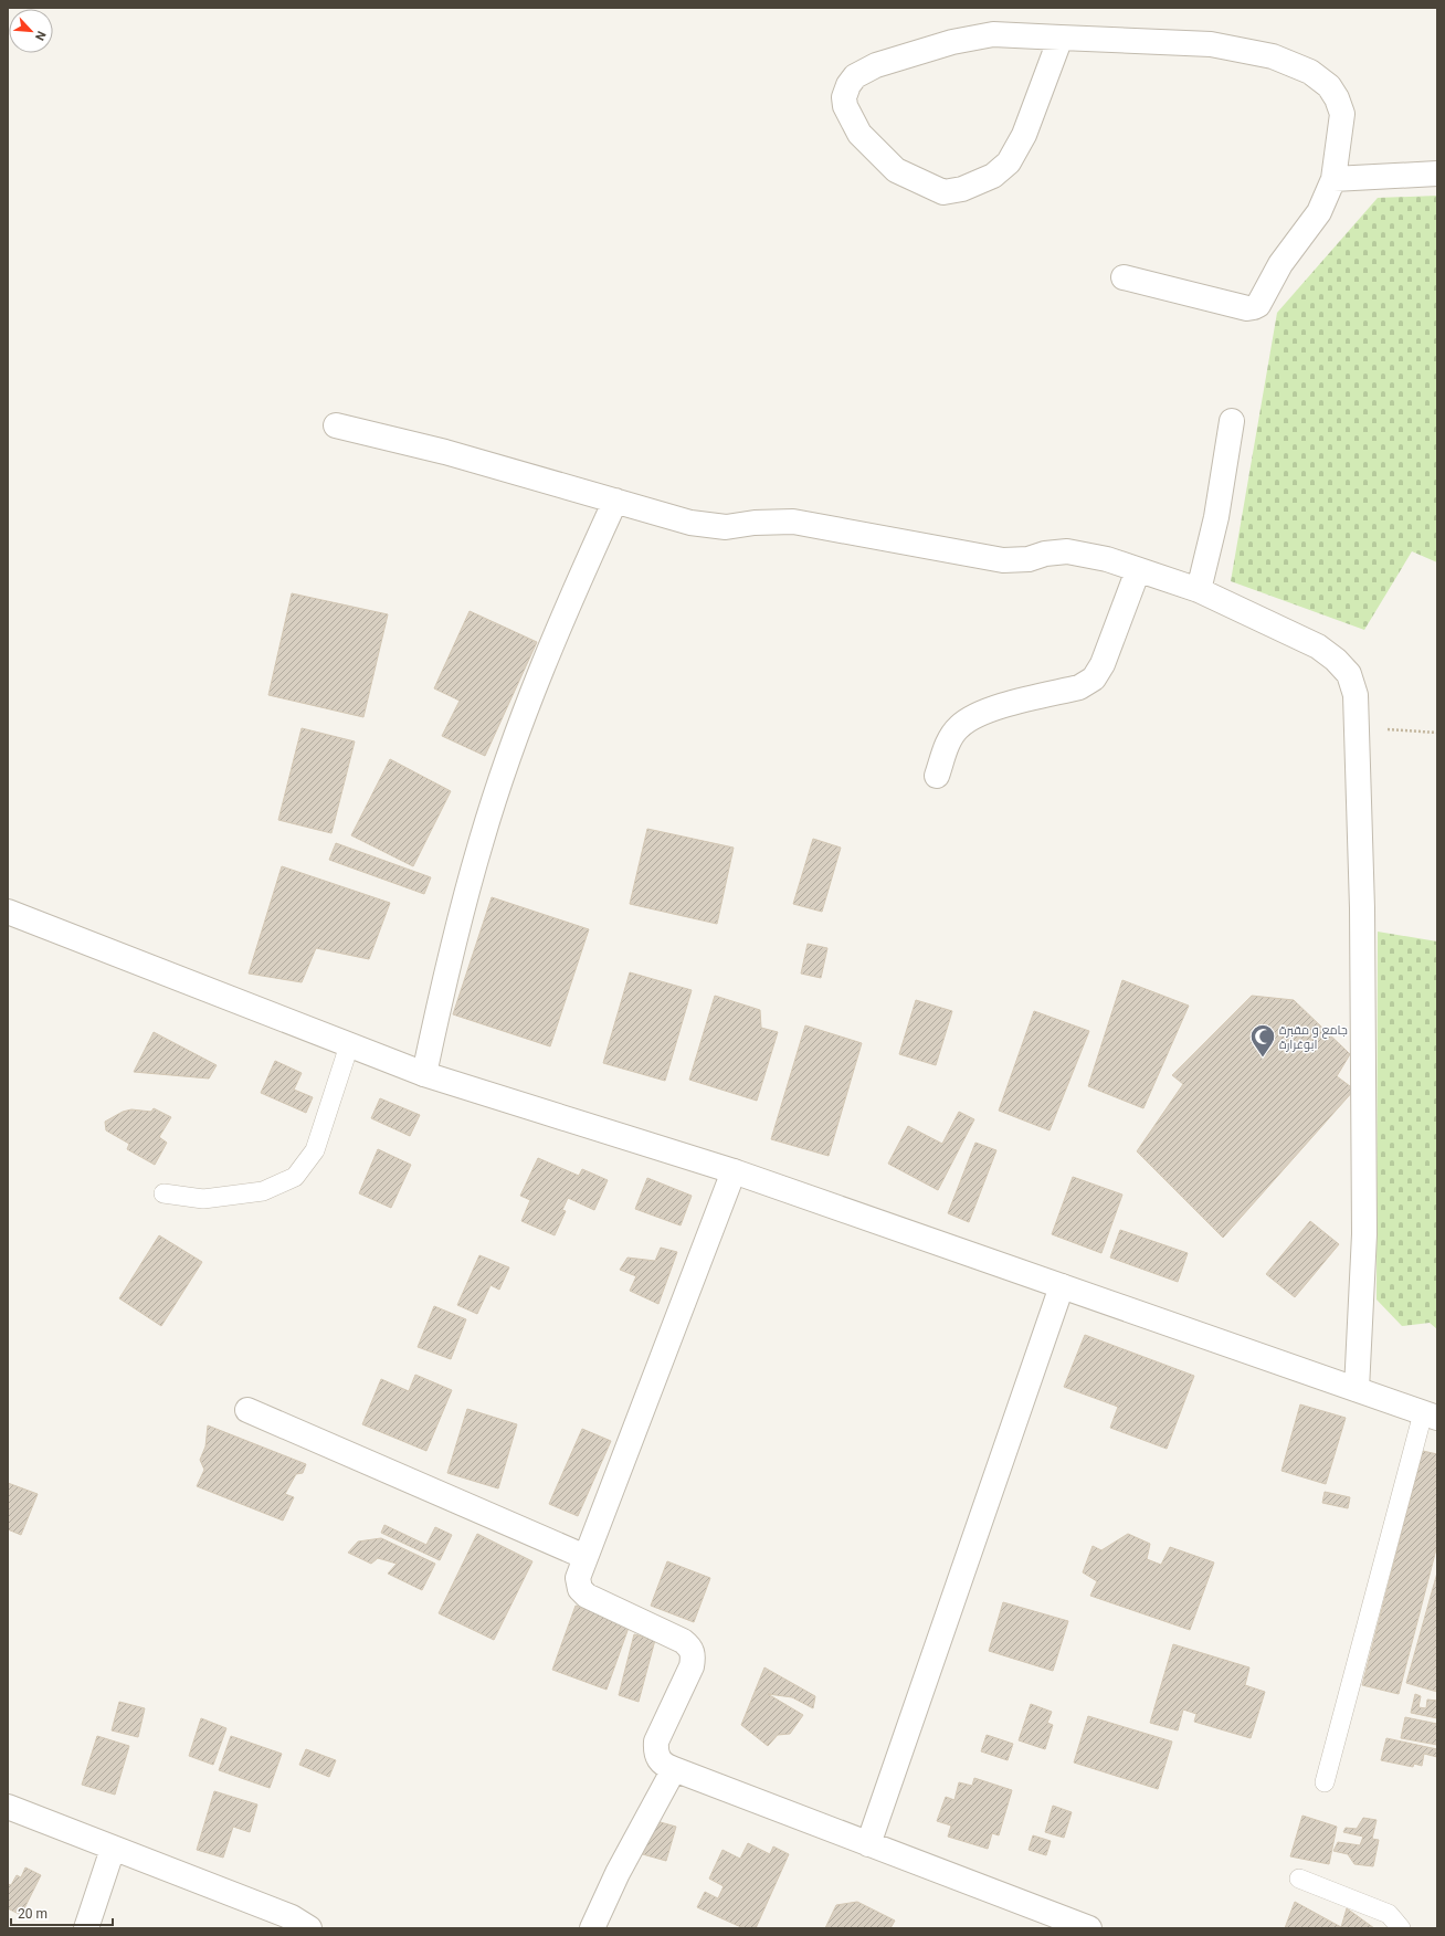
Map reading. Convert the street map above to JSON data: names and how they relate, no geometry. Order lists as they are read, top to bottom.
{
  "places": {
    "mosque": ["جامع و مقبرة ابوغرارة"]
  },
  "scale_bar": "20 m",
  "north": "bottom right"
}
